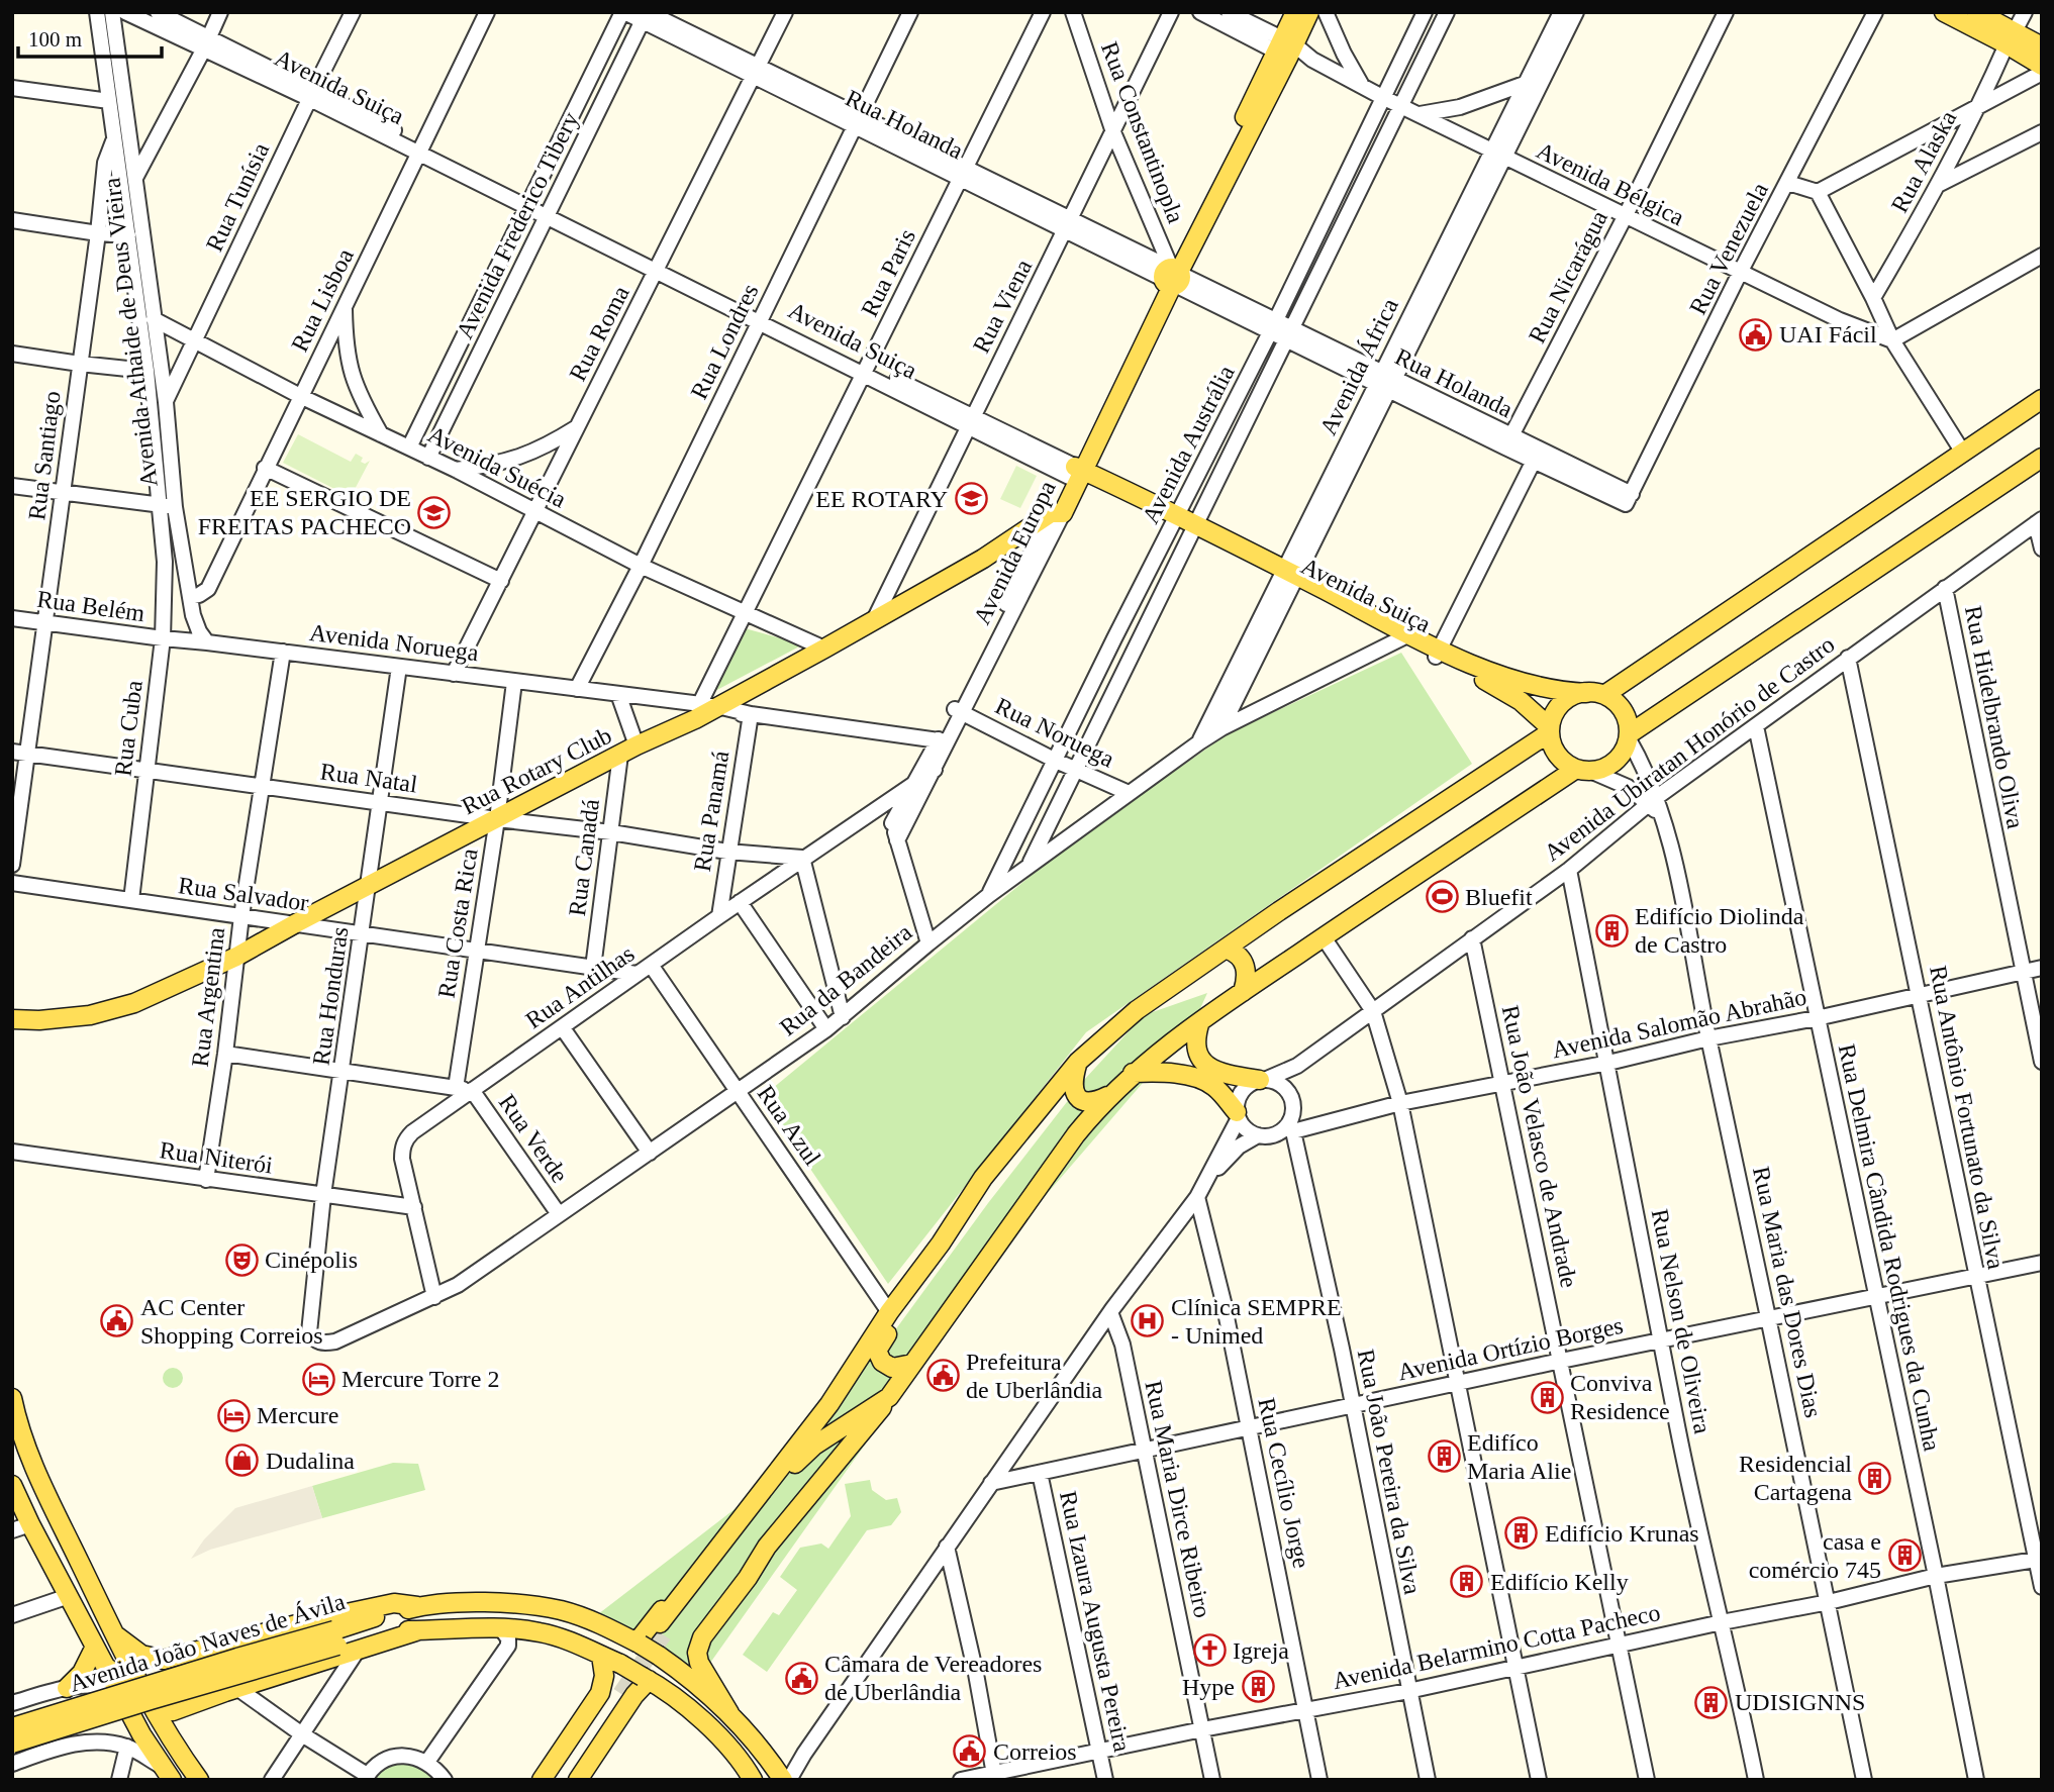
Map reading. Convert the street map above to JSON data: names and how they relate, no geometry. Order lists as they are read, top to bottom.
{
  "streets": {
    "main road": [
      "Avenida Suiça",
      "Avenida Europa",
      "Rua Rotary Club",
      "Avenida João Naves de Ávila"
    ],
    "street": [
      "Rua Holanda",
      "Rua Constantinopla",
      "Rua Alaska",
      "Avenida Bélgica",
      "Rua Tunísia",
      "Avenida Frederico Tibery",
      "Rua Venezuela",
      "Rua Paris",
      "Rua Nicarágua",
      "Rua Lisboa",
      "Rua Viena",
      "Avenida Athaide de Deus Vieira",
      "Rua Roma",
      "Rua Londres",
      "Avenida África",
      "Avenida Austrália",
      "Rua Santiago",
      "Avenida Suécia",
      "Rua Belém",
      "Avenida Noruega",
      "Rua Hidelbrando Oliva",
      "Rua Cuba",
      "Rua Noruega",
      "Avenida Ubiratan Honório de Castro",
      "Rua Natal",
      "Rua Panamá",
      "Rua Canadá",
      "Rua Salvador",
      "Rua Costa Rica",
      "Rua da Bandeira",
      "Rua Antilhas",
      "Rua Honduras",
      "Rua Argentina",
      "Avenida Salomão Abrahão",
      "Rua Antônio Fortunato da Silva",
      "Rua Azul",
      "Rua Verde",
      "Rua João Velasco de Andrade",
      "Rua Niterói",
      "Rua Delmira Cândida Rodrigues da Cunha",
      "Rua Maria das Dores Dias",
      "Rua Nelson de Oliveira",
      "Avenida Ortízio Borges",
      "Rua João Pereira da Silva",
      "Rua Cecílio Jorge",
      "Rua Maria Dirce Ribeiro",
      "Rua Izaura Augusta Pereira",
      "Avenida Belarmino Cotta Pacheco"
    ]
  },
  "crossings": [
    ["Avenida Suiça", "Rua Tunísia"],
    ["Avenida Suiça", "Avenida Frederico Tibery"],
    ["Avenida Suiça", "Rua Paris"],
    ["Avenida Suiça", "Rua Lisboa"],
    ["Avenida Suiça", "Rua Viena"],
    ["Avenida Suiça", "Rua Roma"],
    ["Avenida Suiça", "Rua Londres"],
    ["Avenida Suiça", "Avenida África"],
    ["Avenida Suiça", "Avenida Austrália"],
    ["Avenida Suiça", "Avenida Europa"],
    ["Avenida Suiça", "Rua da Bandeira"],
    ["Avenida Suiça", "Rua Maria das Dores Dias"],
    ["Rua Holanda", "Rua Constantinopla"],
    ["Rua Holanda", "Avenida Frederico Tibery"],
    ["Rua Holanda", "Rua Venezuela"],
    ["Rua Holanda", "Rua Paris"],
    ["Rua Holanda", "Rua Nicarágua"],
    ["Rua Holanda", "Rua Viena"],
    ["Rua Holanda", "Rua Roma"],
    ["Rua Holanda", "Rua Londres"],
    ["Rua Holanda", "Avenida África"],
    ["Rua Holanda", "Avenida Austrália"],
    ["Rua Holanda", "Avenida Europa"],
    ["Rua Constantinopla", "Rua Viena"],
    ["Rua Constantinopla", "Avenida Europa"],
    ["Avenida Bélgica", "Rua Venezuela"],
    ["Avenida Bélgica", "Rua Nicarágua"],
    ["Avenida Bélgica", "Avenida África"],
    ["Avenida Bélgica", "Avenida Austrália"],
    ["Avenida Bélgica", "Avenida Europa"],
    ["Rua Tunísia", "Avenida Athaide de Deus Vieira"],
    ["Rua Tunísia", "Avenida Suécia"],
    ["Avenida Frederico Tibery", "Avenida Suécia"],
    ["Rua Paris", "Avenida Suécia"],
    ["Rua Paris", "Avenida Noruega"],
    ["Rua Paris", "Rua Rotary Club"],
    ["Rua Lisboa", "Avenida Athaide de Deus Vieira"],
    ["Rua Lisboa", "Avenida Suécia"],
    ["Rua Viena", "Rua Rotary Club"],
    ["Avenida Athaide de Deus Vieira", "Rua Santiago"],
    ["Avenida Athaide de Deus Vieira", "Avenida Suécia"],
    ["Avenida Athaide de Deus Vieira", "Avenida Noruega"],
    ["Avenida Athaide de Deus Vieira", "Rua Cuba"],
    ["Rua Roma", "Avenida Suécia"],
    ["Rua Roma", "Avenida Noruega"],
    ["Rua Londres", "Avenida Suécia"],
    ["Rua Londres", "Avenida Noruega"],
    ["Avenida África", "Rua da Bandeira"],
    ["Avenida Austrália", "Rua Noruega"],
    ["Avenida Austrália", "Rua da Bandeira"],
    ["Rua Santiago", "Rua Belém"],
    ["Rua Santiago", "Rua Natal"],
    ["Avenida Suécia", "Rua Rotary Club"],
    ["Avenida Europa", "Rua Noruega"],
    ["Avenida Europa", "Rua Rotary Club"],
    ["Avenida Europa", "Rua Antilhas"],
    ["Rua Belém", "Avenida Noruega"],
    ["Rua Belém", "Rua Cuba"],
    ["Avenida Noruega", "Rua Cuba"],
    ["Avenida Noruega", "Rua Rotary Club"],
    ["Avenida Noruega", "Rua Costa Rica"],
    ["Avenida Noruega", "Rua Honduras"],
    ["Avenida Noruega", "Rua Argentina"],
    ["Rua Hidelbrando Oliva", "Avenida Ubiratan Honório de Castro"],
    ["Rua Hidelbrando Oliva", "Avenida Salomão Abrahão"],
    ["Rua Cuba", "Rua Natal"],
    ["Rua Cuba", "Rua Salvador"],
    ["Rua Noruega", "Rua da Bandeira"],
    ["Avenida Ubiratan Honório de Castro", "Avenida Salomão Abrahão"],
    ["Avenida Ubiratan Honório de Castro", "Rua Antônio Fortunato da Silva"],
    ["Avenida Ubiratan Honório de Castro", "Rua João Velasco de Andrade"],
    ["Avenida Ubiratan Honório de Castro", "Rua Delmira Cândida Rodrigues da Cunha"],
    ["Avenida Ubiratan Honório de Castro", "Rua Maria das Dores Dias"],
    ["Avenida Ubiratan Honório de Castro", "Rua Nelson de Oliveira"],
    ["Avenida Ubiratan Honório de Castro", "Rua João Pereira da Silva"],
    ["Rua Rotary Club", "Rua Natal"],
    ["Rua Rotary Club", "Rua Canadá"],
    ["Rua Rotary Club", "Rua Salvador"],
    ["Rua Rotary Club", "Rua Costa Rica"],
    ["Rua Rotary Club", "Rua Honduras"],
    ["Rua Rotary Club", "Rua Argentina"],
    ["Rua Natal", "Rua Panamá"],
    ["Rua Natal", "Rua Canadá"],
    ["Rua Natal", "Rua Costa Rica"],
    ["Rua Natal", "Rua Antilhas"],
    ["Rua Natal", "Rua Honduras"],
    ["Rua Natal", "Rua Argentina"],
    ["Rua Panamá", "Rua Antilhas"],
    ["Rua Canadá", "Rua Salvador"],
    ["Rua Salvador", "Rua Costa Rica"],
    ["Rua Salvador", "Rua Antilhas"],
    ["Rua Salvador", "Rua Honduras"],
    ["Rua Salvador", "Rua Argentina"],
    ["Rua da Bandeira", "Rua Antilhas"],
    ["Rua da Bandeira", "Rua Honduras"],
    ["Rua da Bandeira", "Rua Azul"],
    ["Rua da Bandeira", "Rua Verde"],
    ["Rua Antilhas", "Rua Azul"],
    ["Rua Antilhas", "Rua Verde"],
    ["Rua Antilhas", "Rua Niterói"],
    ["Rua Honduras", "Rua Niterói"],
    ["Rua Argentina", "Rua Niterói"],
    ["Avenida Salomão Abrahão", "Rua Antônio Fortunato da Silva"],
    ["Avenida Salomão Abrahão", "Rua João Velasco de Andrade"],
    ["Avenida Salomão Abrahão", "Rua Delmira Cândida Rodrigues da Cunha"],
    ["Avenida Salomão Abrahão", "Rua Maria das Dores Dias"],
    ["Avenida Salomão Abrahão", "Rua Nelson de Oliveira"],
    ["Avenida Salomão Abrahão", "Rua João Pereira da Silva"],
    ["Rua Antônio Fortunato da Silva", "Avenida Ortízio Borges"],
    ["Rua Antônio Fortunato da Silva", "Avenida Belarmino Cotta Pacheco"],
    ["Rua João Velasco de Andrade", "Avenida Ortízio Borges"],
    ["Rua João Velasco de Andrade", "Avenida Belarmino Cotta Pacheco"],
    ["Rua Delmira Cândida Rodrigues da Cunha", "Avenida Ortízio Borges"],
    ["Rua Delmira Cândida Rodrigues da Cunha", "Avenida Belarmino Cotta Pacheco"],
    ["Rua Maria das Dores Dias", "Avenida Ortízio Borges"],
    ["Rua Maria das Dores Dias", "Avenida Belarmino Cotta Pacheco"],
    ["Rua Nelson de Oliveira", "Avenida Ortízio Borges"],
    ["Rua Nelson de Oliveira", "Avenida Belarmino Cotta Pacheco"],
    ["Avenida Ortízio Borges", "Rua João Pereira da Silva"],
    ["Avenida Ortízio Borges", "Rua Cecílio Jorge"],
    ["Avenida Ortízio Borges", "Rua Maria Dirce Ribeiro"],
    ["Avenida Ortízio Borges", "Rua Izaura Augusta Pereira"],
    ["Rua João Pereira da Silva", "Avenida Belarmino Cotta Pacheco"],
    ["Rua Cecílio Jorge", "Avenida Belarmino Cotta Pacheco"],
    ["Rua Maria Dirce Ribeiro", "Avenida Belarmino Cotta Pacheco"],
    ["Rua Izaura Augusta Pereira", "Avenida Belarmino Cotta Pacheco"]
  ],
  "places": {
    "public building": [
      "UAI Fácil",
      "AC Center Shopping Correios",
      "Prefeitura de Uberlândia",
      "Câmara de Vereadores de Uberlândia",
      "Correios"
    ],
    "school or university": ["EE ROTARY", "EE SERGIO DE FREITAS PACHECO"],
    "sports": ["Bluefit"],
    "building": [
      "Edifício Diolinda de Castro",
      "Conviva Residence",
      "Edifíco Maria Alie",
      "Residencial Cartagena",
      "Edifício Krunas",
      "casa e comércio 745",
      "Edifício Kelly",
      "Hype",
      "UDISIGNNS"
    ],
    "theatre": ["Cinépolis"],
    "hospital": ["Clínica SEMPRE - Unimed"],
    "hotel": ["Mercure Torre 2", "Mercure"],
    "shop": ["Dudalina"],
    "church": ["Igreja"]
  },
  "scale_bar": "100 m"
}
